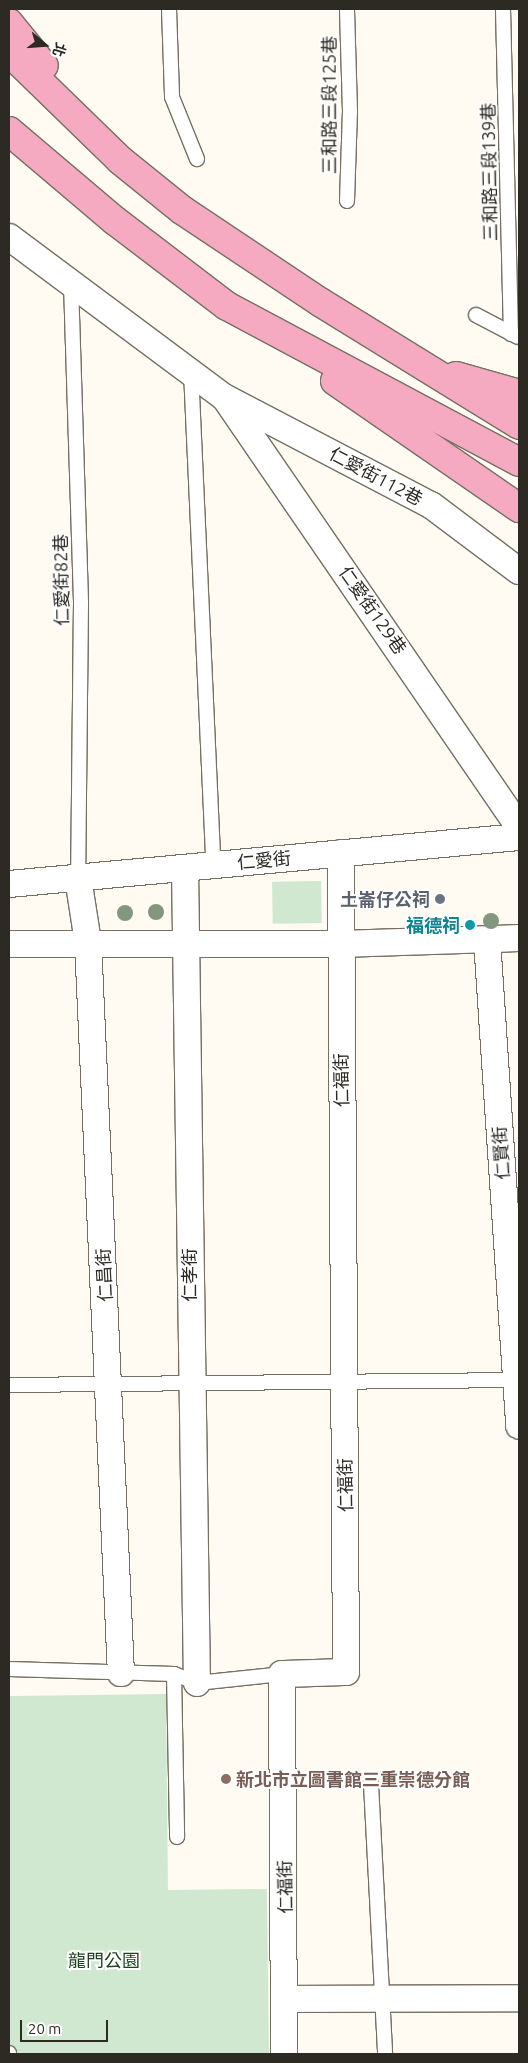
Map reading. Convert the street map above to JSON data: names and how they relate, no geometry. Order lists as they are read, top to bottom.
{
  "streets": {
    "street": [
      "仁愛街112巷",
      "仁愛街129巷",
      "仁愛街",
      "仁福街",
      "仁賢街",
      "仁昌街",
      "仁孝街"
    ],
    "lane": ["三和路三段125巷", "三和路三段139巷", "仁愛街82巷"]
  },
  "crossings": [
    ["仁愛街112巷", "仁愛街129巷"],
    ["仁愛街82巷", "仁愛街"],
    ["仁愛街82巷", "仁昌街"],
    ["仁愛街", "仁福街"],
    ["仁愛街", "仁昌街"],
    ["仁愛街", "仁孝街"]
  ],
  "parks": ["龍門公園"],
  "places": ["土崙仔公祠", "福德祠", "新北市立圖書館三重崇德分館"],
  "scale_bar": "20 m",
  "north": "right"
}
